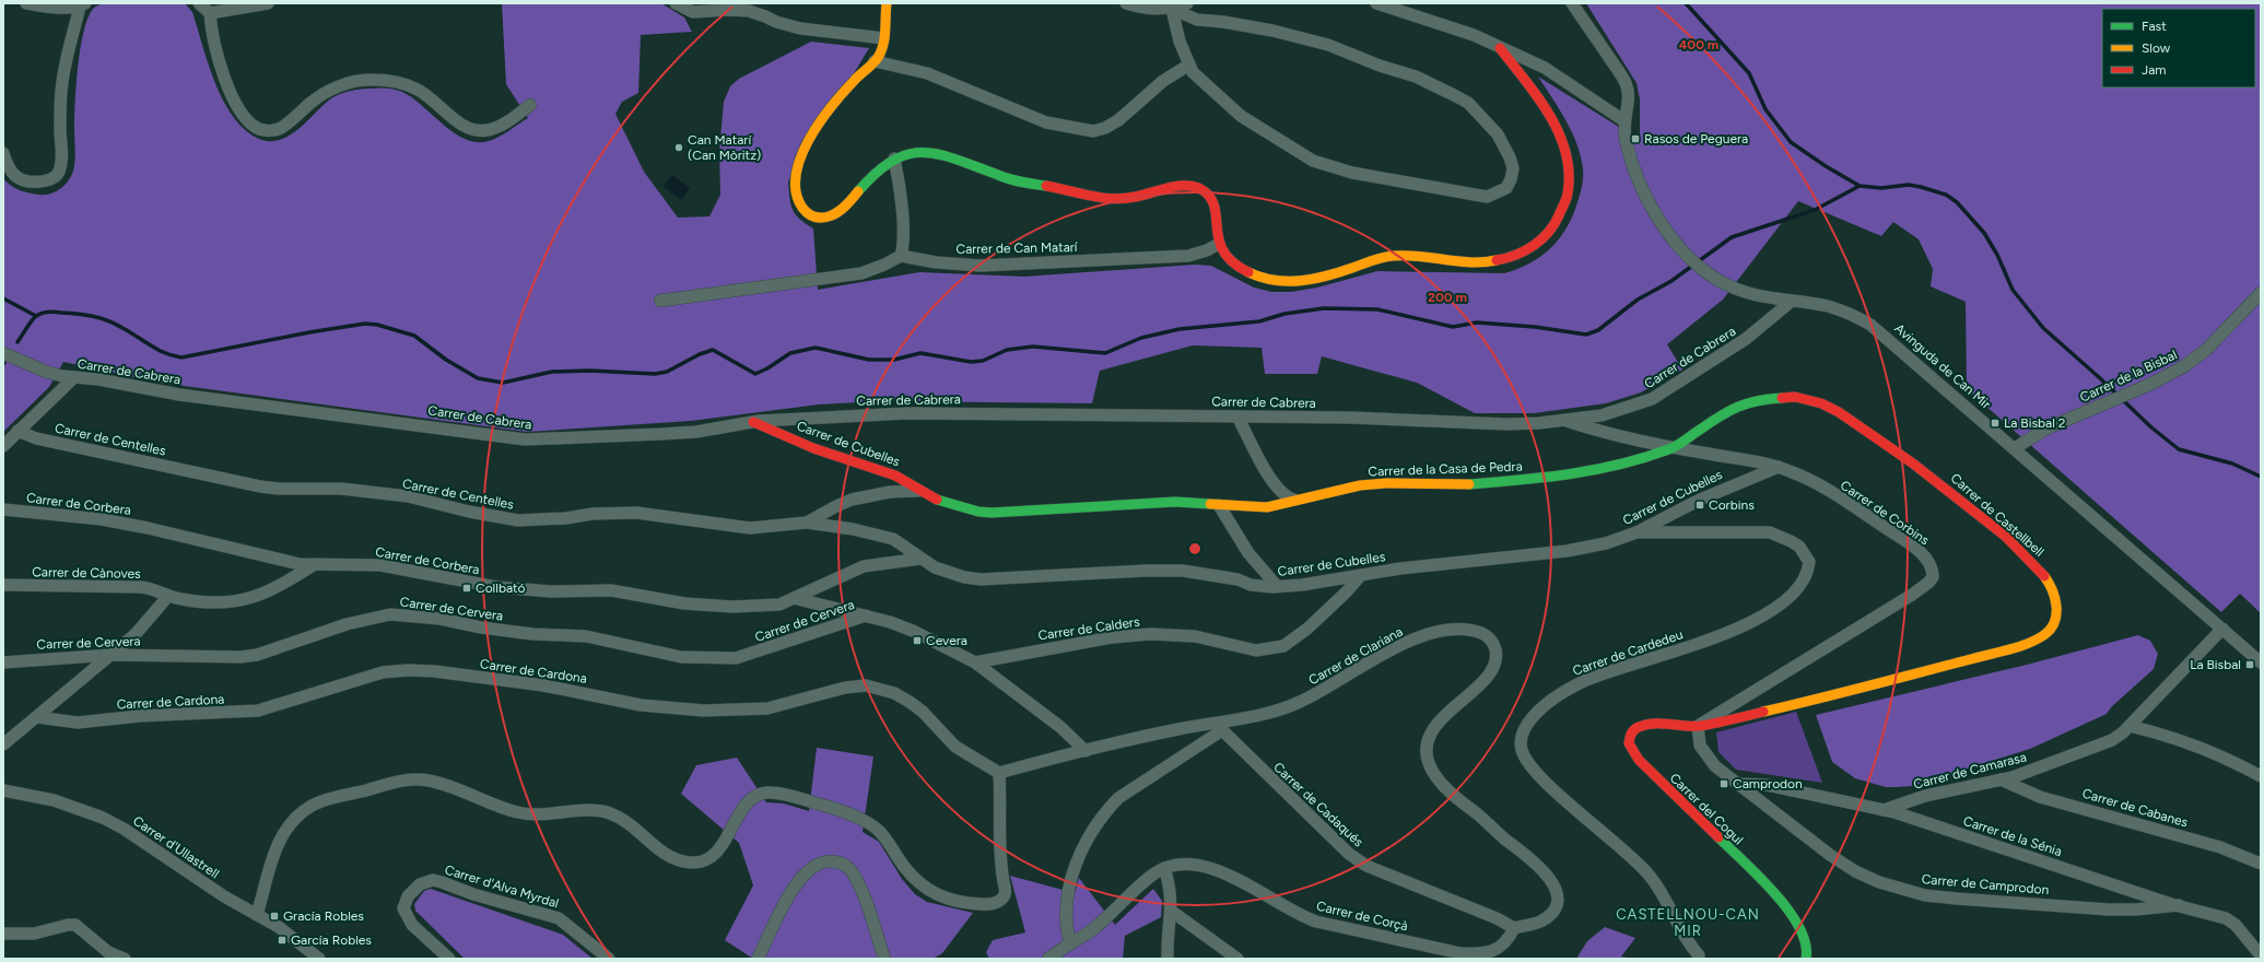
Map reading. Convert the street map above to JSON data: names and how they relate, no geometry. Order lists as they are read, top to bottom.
{
  "streets": {
    "street": [
      "Carrer de Can Matarí",
      "Carrer de Cabrera",
      "Avinguda de Can Mir",
      "Carrer de la Bisbal",
      "Carrer de Centelles",
      "Carrer de Cubelles",
      "Carrer de la Casa de Pedra",
      "Carrer de Corbera",
      "Carrer de Corbins",
      "Carrer de Castellbell",
      "Carrer de Cànoves",
      "Carrer de Cervera",
      "Carrer de Calders",
      "Carrer de Cardedeu",
      "Carrer de Clariana",
      "Carrer de Cardona",
      "Carrer de Camarasa",
      "Carrer de Cadaqués",
      "Carrer de Cabanes",
      "Carrer del Cogul",
      "Carrer de la Sénia",
      "Carrer d'Ullastrell",
      "Carrer de Camprodon",
      "Carrer d'Alva Myrdal",
      "Carrer de Corçà"
    ]
  },
  "crossings": [
    ["Carrer de Cabrera", "Avinguda de Can Mir"],
    ["Carrer de Cabrera", "Carrer de Cubelles"],
    ["Carrer de Cabrera", "Carrer de Corbins"],
    ["Avinguda de Can Mir", "Carrer de la Bisbal"],
    ["Avinguda de Can Mir", "Carrer de Camarasa"],
    ["Carrer de Centelles", "Carrer de Cubelles"],
    ["Carrer de Cubelles", "Carrer de la Casa de Pedra"],
    ["Carrer de Cubelles", "Carrer de Corbera"],
    ["Carrer de Cubelles", "Carrer de Corbins"],
    ["Carrer de Cubelles", "Carrer de Calders"],
    ["Carrer de Cubelles", "Carrer de Cardedeu"],
    ["Carrer de la Casa de Pedra", "Carrer de Corbins"],
    ["Carrer de la Casa de Pedra", "Carrer de Castellbell"],
    ["Carrer de Corbera", "Carrer de Cànoves"],
    ["Carrer de Corbera", "Carrer de Cervera"],
    ["Carrer de Corbins", "Carrer de Castellbell"],
    ["Carrer de Corbins", "Carrer del Cogul"],
    ["Carrer de Corbins", "Carrer de Camprodon"],
    ["Carrer de Castellbell", "Carrer del Cogul"],
    ["Carrer de Castellbell", "Carrer de Camprodon"],
    ["Carrer de Cervera", "Carrer de Calders"],
    ["Carrer de Cervera", "Carrer de Clariana"],
    ["Carrer de Clariana", "Carrer de Cardona"],
    ["Carrer de Clariana", "Carrer de Cadaqués"],
    ["Carrer de Clariana", "Carrer de Corçà"],
    ["Carrer de Camarasa", "Carrer de Cabanes"],
    ["Carrer de Camarasa", "Carrer de la Sénia"],
    ["Carrer de Cadaqués", "Carrer de Corçà"],
    ["Carrer del Cogul", "Carrer de Camprodon"],
    ["Carrer de la Sénia", "Carrer de Camprodon"]
  ],
  "districts": ["CASTELLNOU-CAN MIR"],
  "places": {
    "transit": [
      "Rasos de Peguera",
      "La Bisbal 2",
      "Corbins",
      "Collbató",
      "Cevera",
      "La Bisbal",
      "Camprodon",
      "Gracía Robles",
      "García Robles"
    ],
    "other": ["Can Matarí (Can Mòritz)"]
  },
  "legend": ["Fast", "Slow", "Jam"],
  "rings": ["400 m", "200 m"]
}
